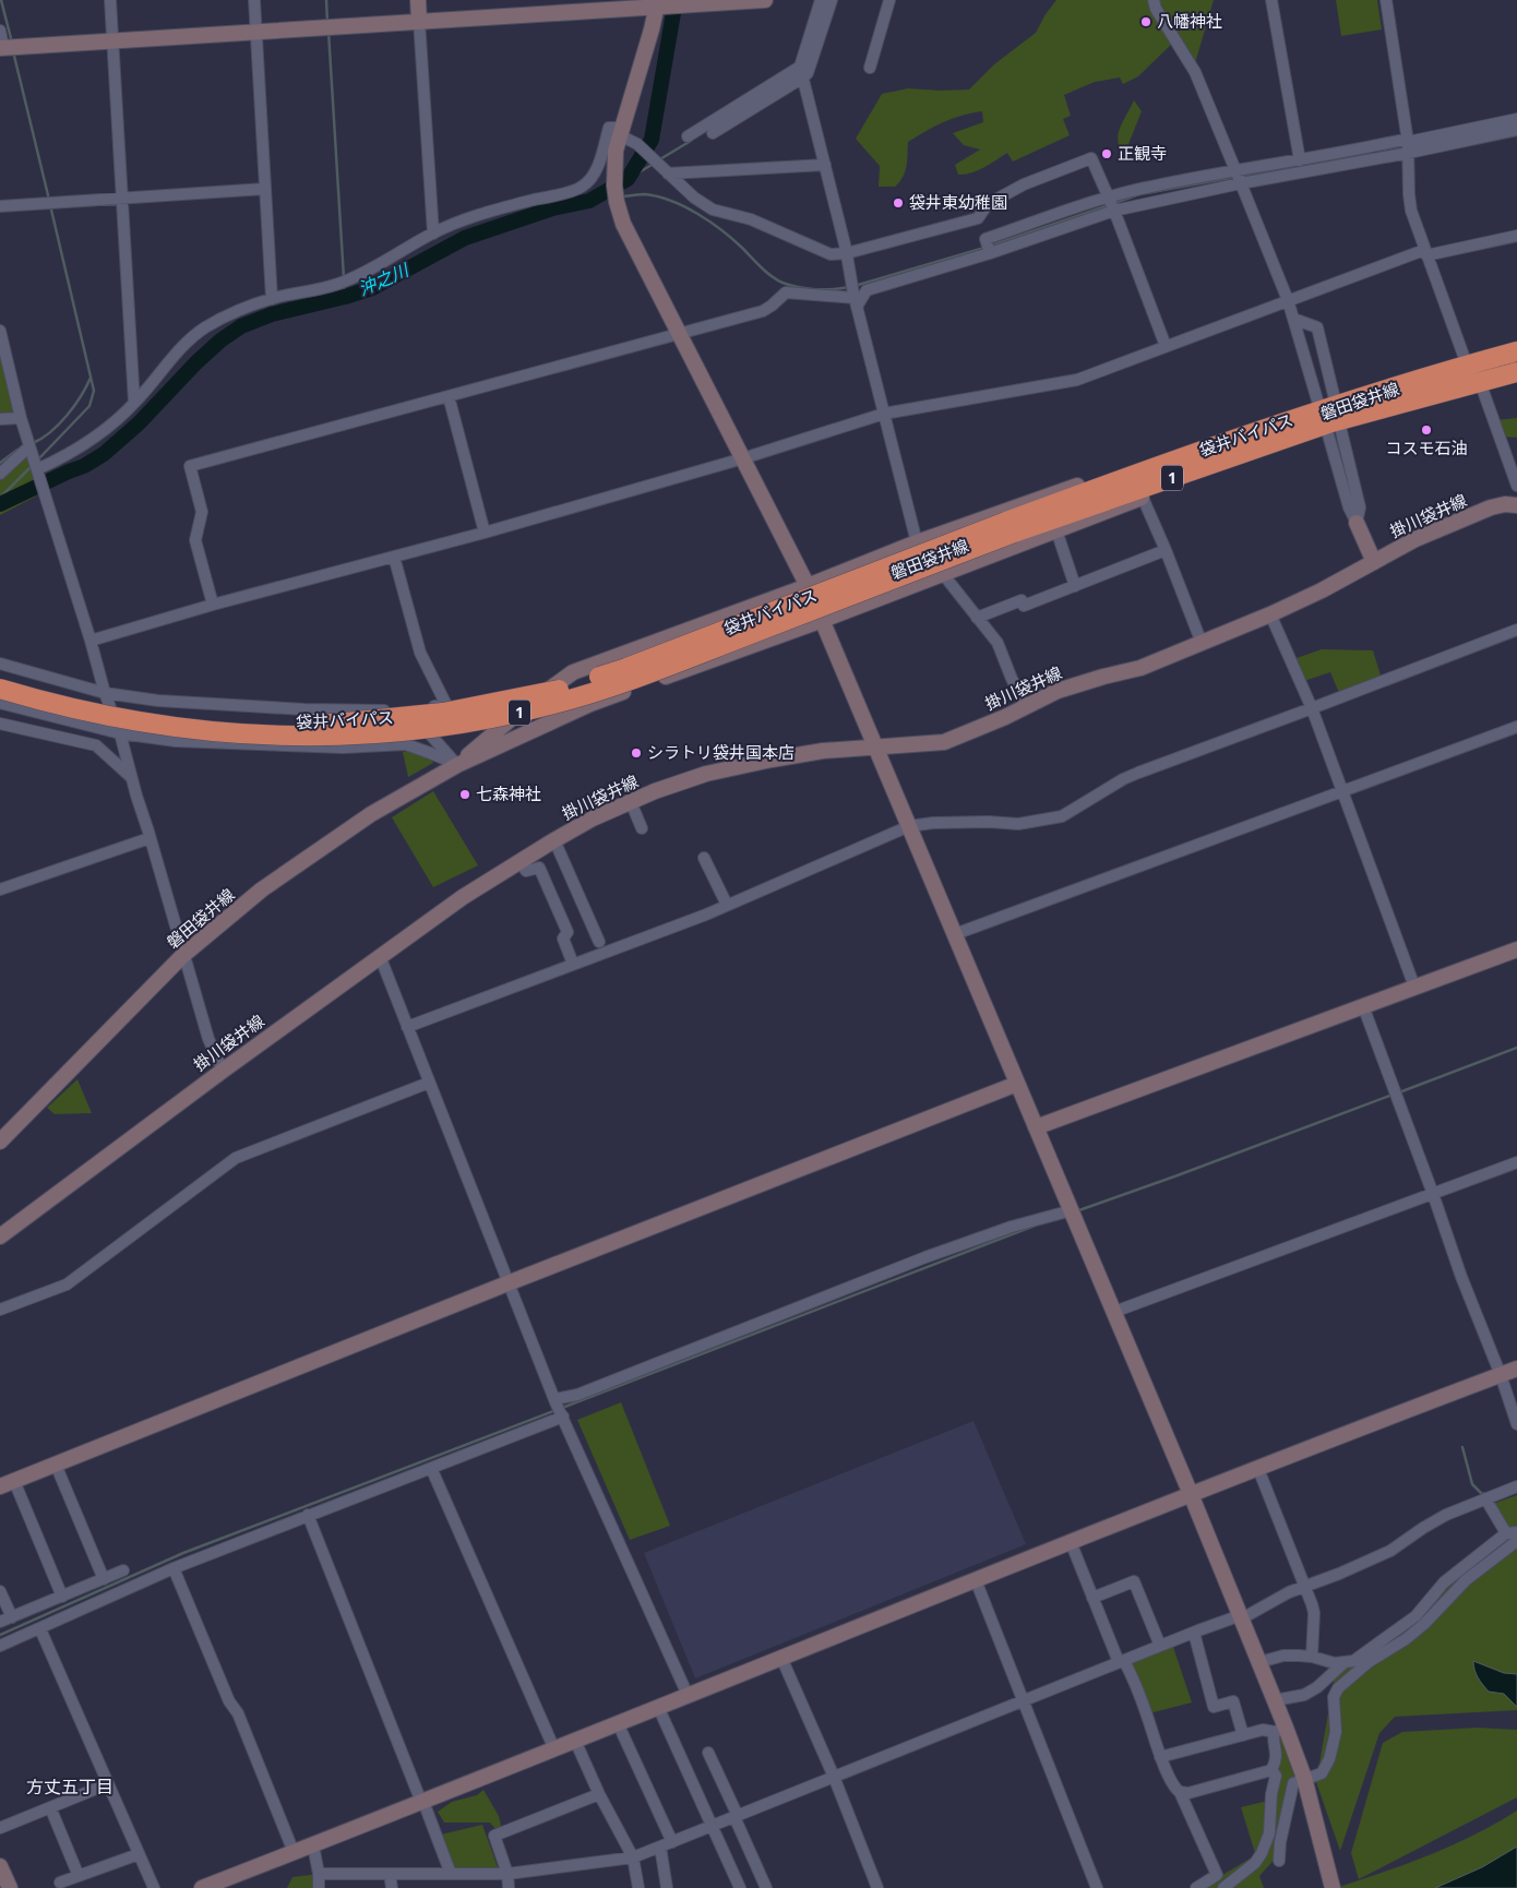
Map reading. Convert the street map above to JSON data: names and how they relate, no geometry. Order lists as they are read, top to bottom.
{
  "streets": {
    "highway": ["袋井バイパス", "1"],
    "street": ["磐田袋井線", "掛川袋井線"]
  },
  "crossings": [
    ["磐田袋井線", "袋井バイパス"]
  ],
  "districts": ["方丈五丁目"],
  "water": ["沖之川"],
  "places": [
    "八幡神社",
    "正観寺",
    "袋井東幼稚園",
    "コスモ石油",
    "シラトリ袋井国本店",
    "七森神社"
  ]
}
